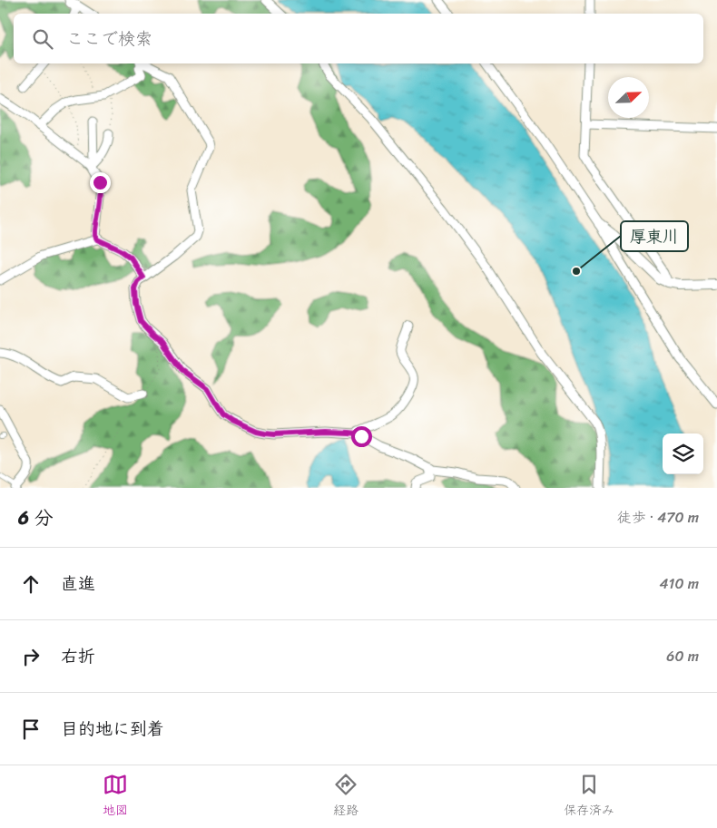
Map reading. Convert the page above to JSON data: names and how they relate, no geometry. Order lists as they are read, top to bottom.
{
  "places": ["厚東川"],
  "north": "top right",
  "page": {
    "search": "ここで検索",
    "heading": ["6 分", "徒歩 · 470 m"],
    "list": [
      ["直進", "410 m"],
      ["右折", "60 m"],
      "目的地に到着"
    ],
    "nav": ["地図", "経路", "保存済み"]
  }
}
